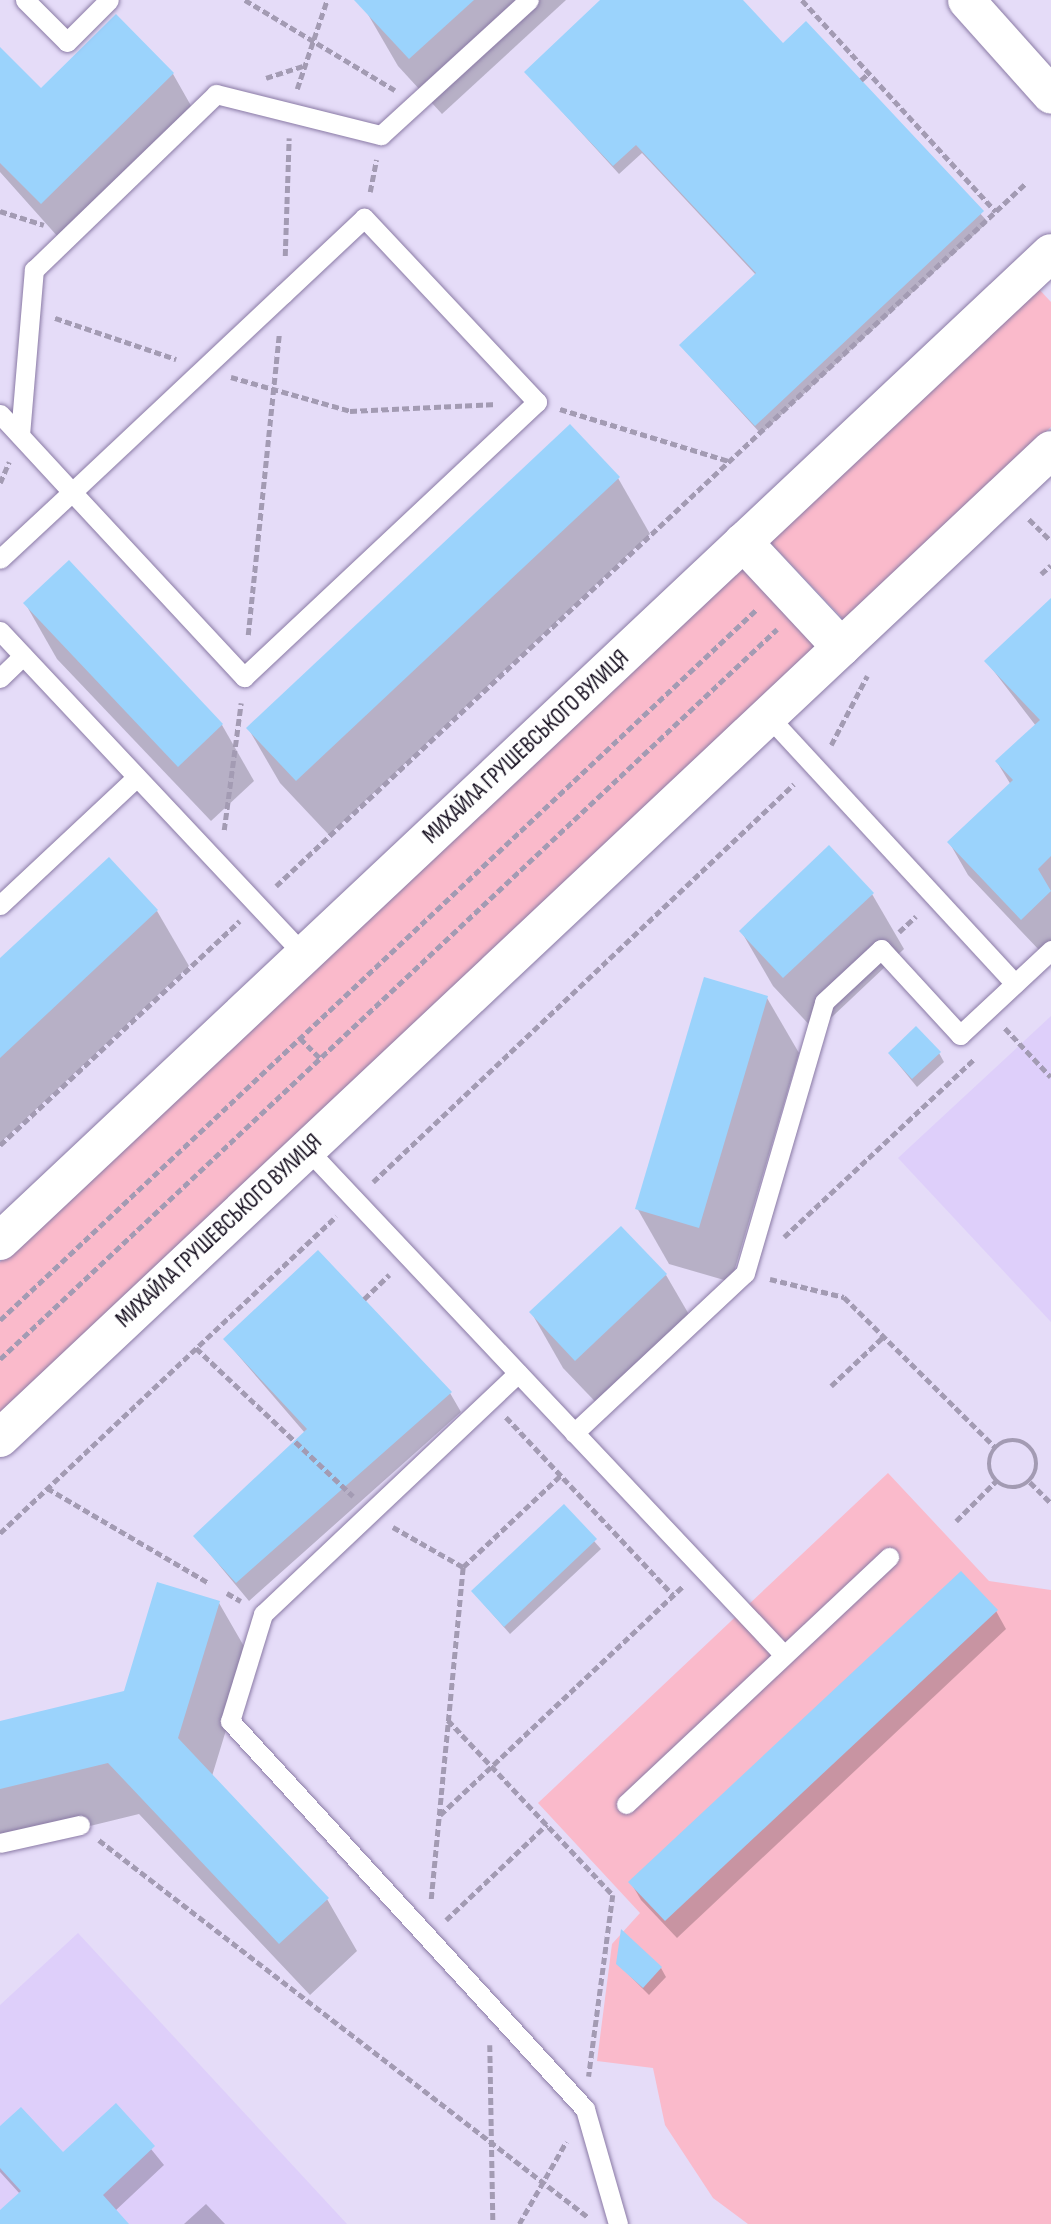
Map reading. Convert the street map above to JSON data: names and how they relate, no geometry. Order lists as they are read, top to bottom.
{
  "streets": {
    "street": ["МИХАЙЛА ГРУШЕВСЬКОГО ВУЛИЦЯ"]
  }
}
